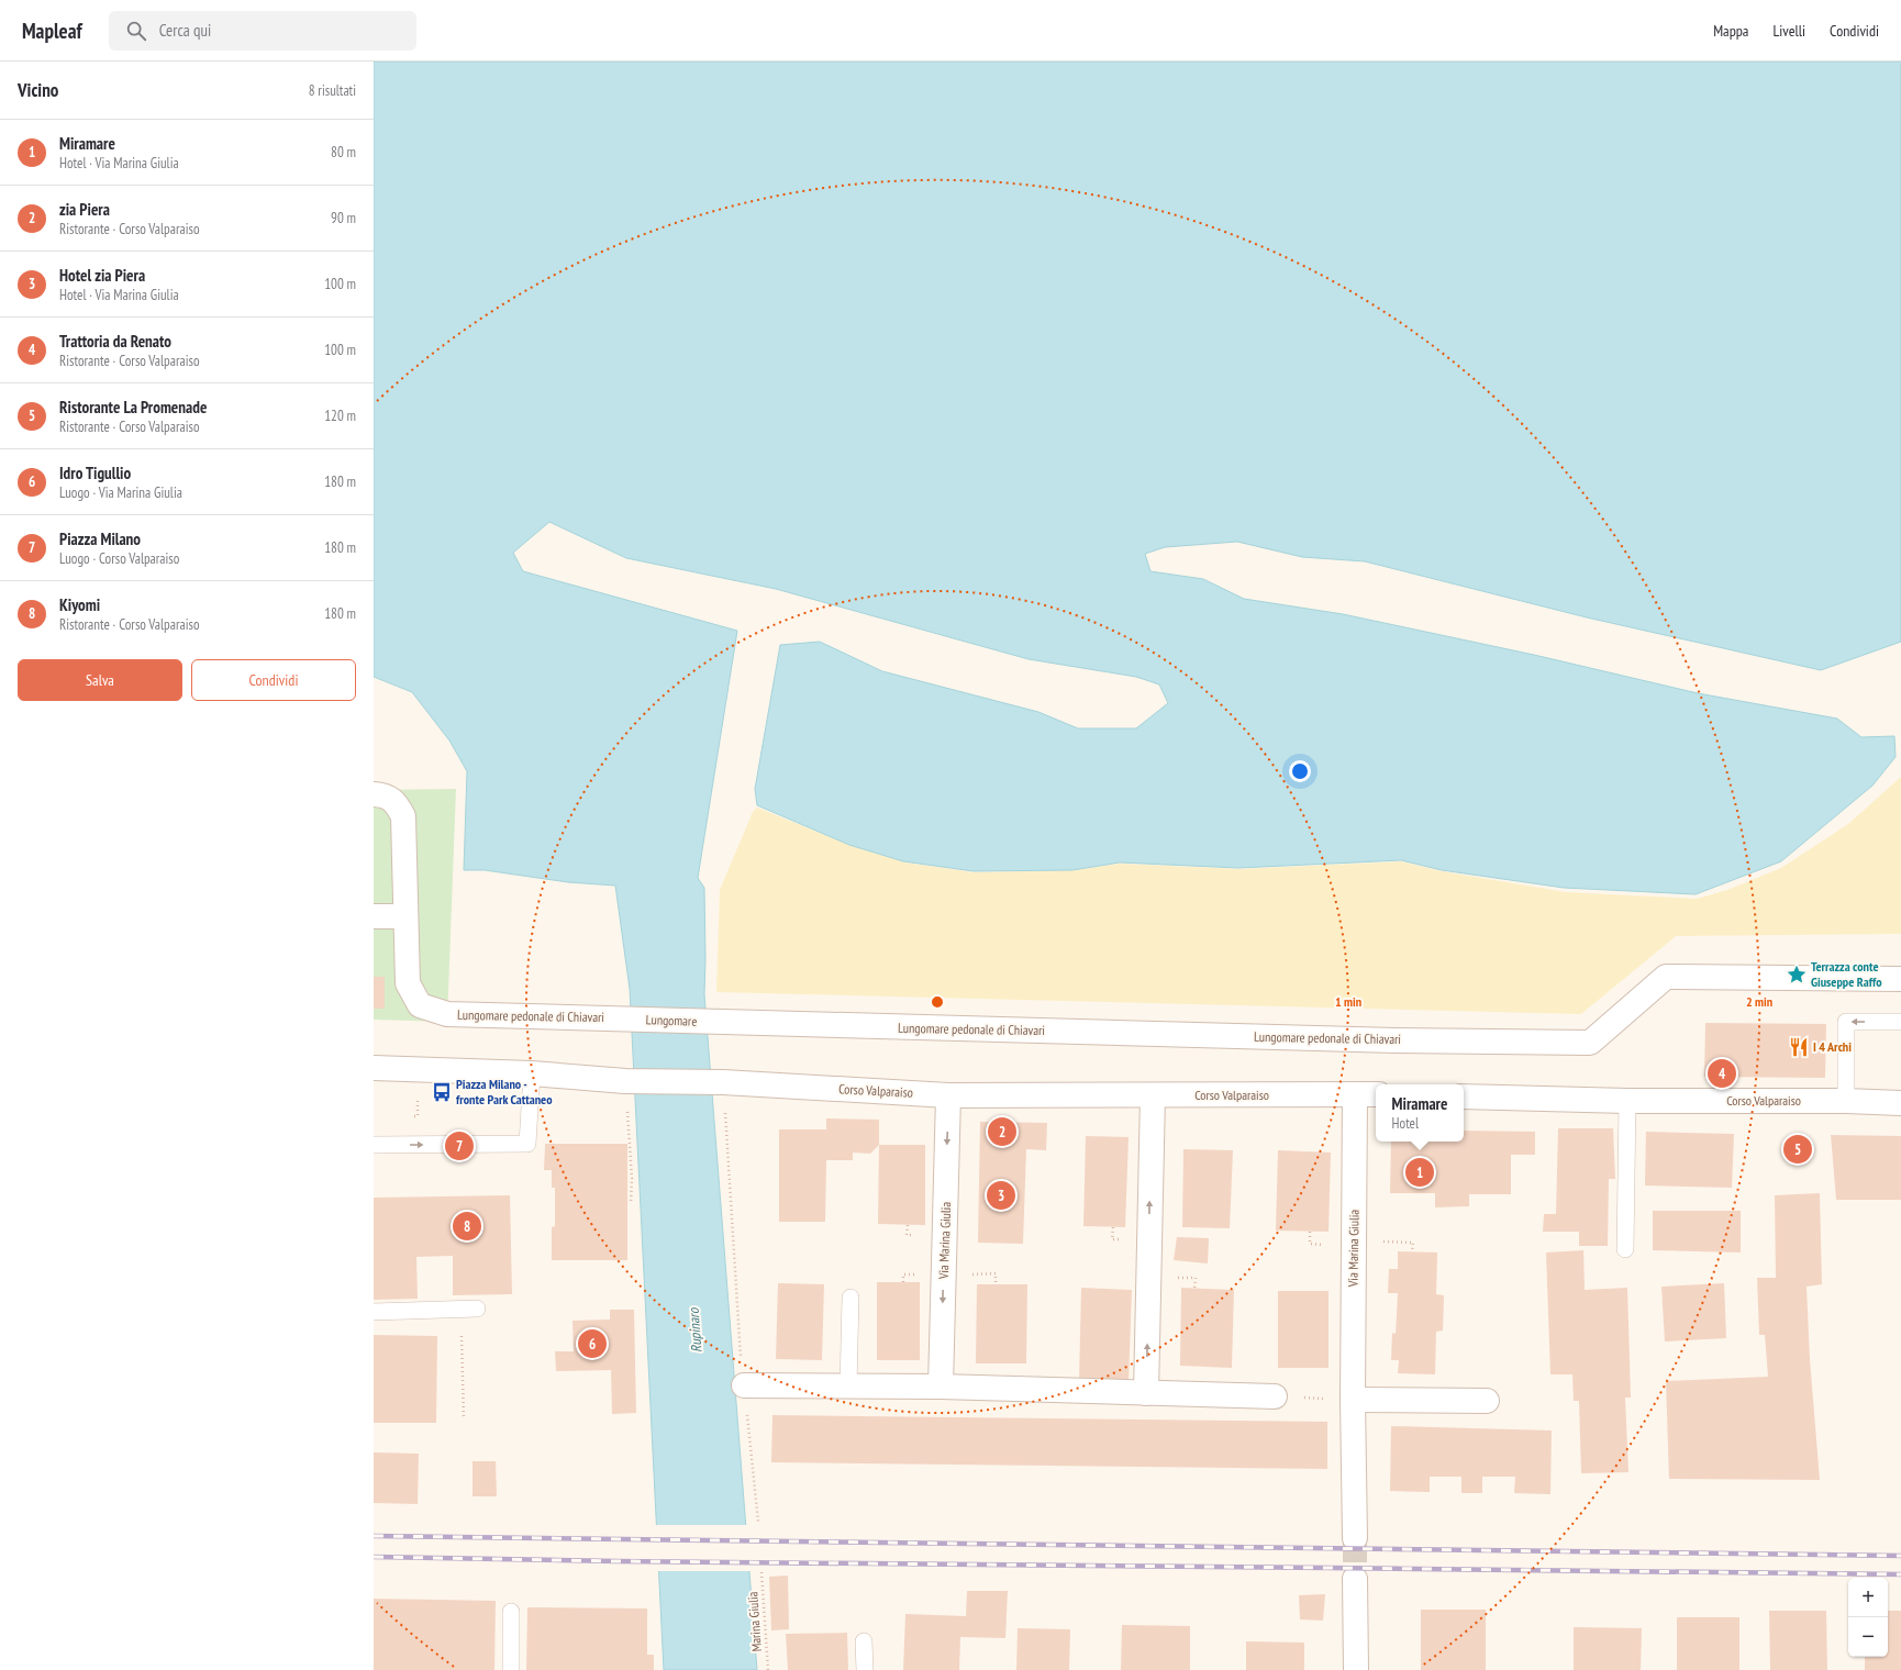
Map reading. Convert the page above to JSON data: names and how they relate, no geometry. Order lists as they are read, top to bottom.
{
  "streets": {
    "street": [
      "Lungomare pedonale di Chiavari",
      "Lungomare",
      "Corso Valparaiso",
      "Via Marina Giulia"
    ],
    "path": ["Marina Giulia"]
  },
  "crossings": [
    ["Lungomare pedonale di Chiavari", "Lungomare"],
    ["Corso Valparaiso", "Via Marina Giulia"]
  ],
  "water": ["Rupinaro"],
  "places": {
    "place": ["Terrazza conte Giuseppe Raffo"],
    "restaurant": ["I 4 Archi"],
    "bus stop": ["Piazza Milano - fronte Park Cattaneo"]
  },
  "page": {
    "header": "Mapleaf",
    "search": "Cerca qui",
    "nav": ["Mappa", "Livelli", "Condividi"],
    "heading": ["Vicino", "8 risultati"],
    "list": [
      {
        "mark": "1",
        "name": "Miramare",
        "note": "Hotel · Via Marina Giulia",
        "value": "80 m"
      },
      {
        "mark": "2",
        "name": "zia Piera",
        "note": "Ristorante · Corso Valparaiso",
        "value": "90 m"
      },
      {
        "mark": "3",
        "name": "Hotel zia Piera",
        "note": "Hotel · Via Marina Giulia",
        "value": "100 m"
      },
      {
        "mark": "4",
        "name": "Trattoria da Renato",
        "note": "Ristorante · Corso Valparaiso",
        "value": "100 m"
      },
      {
        "mark": "5",
        "name": "Ristorante La Promenade",
        "note": "Ristorante · Corso Valparaiso",
        "value": "120 m"
      },
      {
        "mark": "6",
        "name": "Idro Tigullio",
        "note": "Luogo · Via Marina Giulia",
        "value": "180 m"
      },
      {
        "mark": "7",
        "name": "Piazza Milano",
        "note": "Luogo · Corso Valparaiso",
        "value": "180 m"
      },
      {
        "mark": "8",
        "name": "Kiyomi",
        "note": "Ristorante · Corso Valparaiso",
        "value": "180 m"
      }
    ],
    "buttons": ["Salva", "Condividi"],
    "pins": [
      "4",
      "2",
      "7",
      "5",
      "1",
      "3",
      "8",
      "6"
    ],
    "popup": ["Miramare", "Hotel"],
    "map_buttons": ["+", "−"]
  },
  "rings": ["1 min", "2 min"]
}
